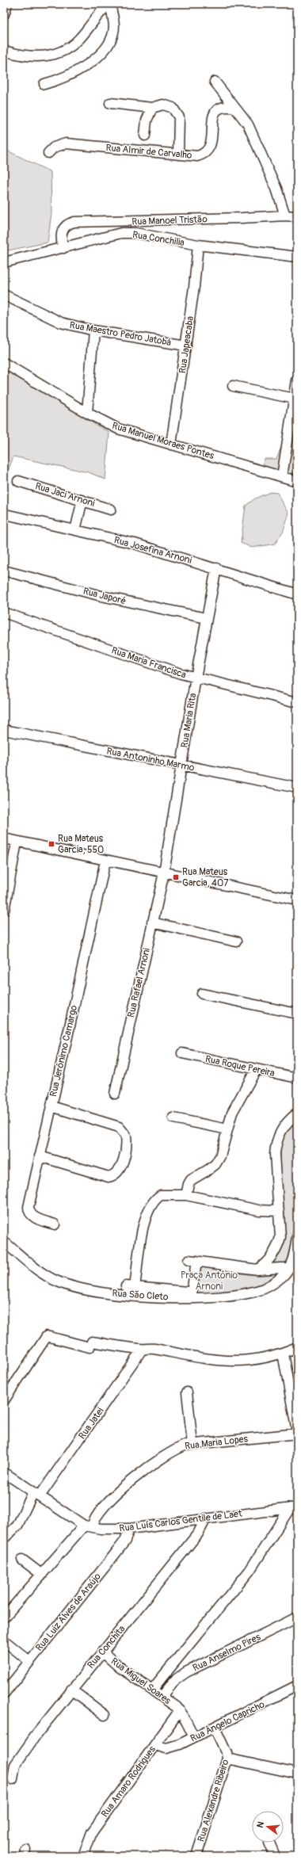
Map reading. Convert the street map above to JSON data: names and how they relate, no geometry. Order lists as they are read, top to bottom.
{
  "streets": {
    "street": [
      "Rua Almir de Carvalho",
      "Rua Manoel Tristão",
      "Rua Conchilia",
      "Rua Maestro Pedro Jatobá",
      "Rua Japeacaba",
      "Rua Manuel Moraes Pontes",
      "Rua Jaci Arnoni",
      "Rua Josefina Arnoni",
      "Rua Japoré",
      "Rua Maria Francisca",
      "Rua Maria Rita",
      "Rua Antoninho Marmo",
      "Rua Rafael Arnoni",
      "Rua Jerônimo Camargo",
      "Rua Roque Pereira",
      "Rua São Cleto",
      "Rua Jatei",
      "Rua Maria Lopes",
      "Rua Luís Carlos Gentile de Laet",
      "Rua Luiz Alves de Araújo",
      "Rua Conchita",
      "Rua Anselmo Pires",
      "Rua Miguel Soares",
      "Rua Ângelo Capricho",
      "Rua Amaro Rodrigues",
      "Rua Alexandre Ribeiro"
    ]
  },
  "crossings": [
    ["Rua Manoel Tristão", "Rua Conchilia"],
    ["Rua Conchilia", "Rua Japeacaba"],
    ["Rua Maestro Pedro Jatobá", "Rua Japeacaba"],
    ["Rua Japeacaba", "Rua Manuel Moraes Pontes"],
    ["Rua Josefina Arnoni", "Rua Maria Rita"],
    ["Rua Japoré", "Rua Maria Rita"],
    ["Rua Maria Francisca", "Rua Maria Rita"],
    ["Rua Maria Rita", "Rua Antoninho Marmo"],
    ["Rua Maria Rita", "Rua Rafael Arnoni"],
    ["Rua Maria Lopes", "Rua Luís Carlos Gentile de Laet"],
    ["Rua Luís Carlos Gentile de Laet", "Rua Luiz Alves de Araújo"],
    ["Rua Luís Carlos Gentile de Laet", "Rua Conchita"],
    ["Rua Conchita", "Rua Miguel Soares"],
    ["Rua Anselmo Pires", "Rua Miguel Soares"],
    ["Rua Miguel Soares", "Rua Amaro Rodrigues"],
    ["Rua Ângelo Capricho", "Rua Amaro Rodrigues"],
    ["Rua Ângelo Capricho", "Rua Alexandre Ribeiro"]
  ],
  "parks": ["Praça Antônio Arnoni"],
  "places": {
    "transit": ["Rua Mateus Garcia, 550", "Rua Mateus Garcia, 407"]
  },
  "north": "left"
}
